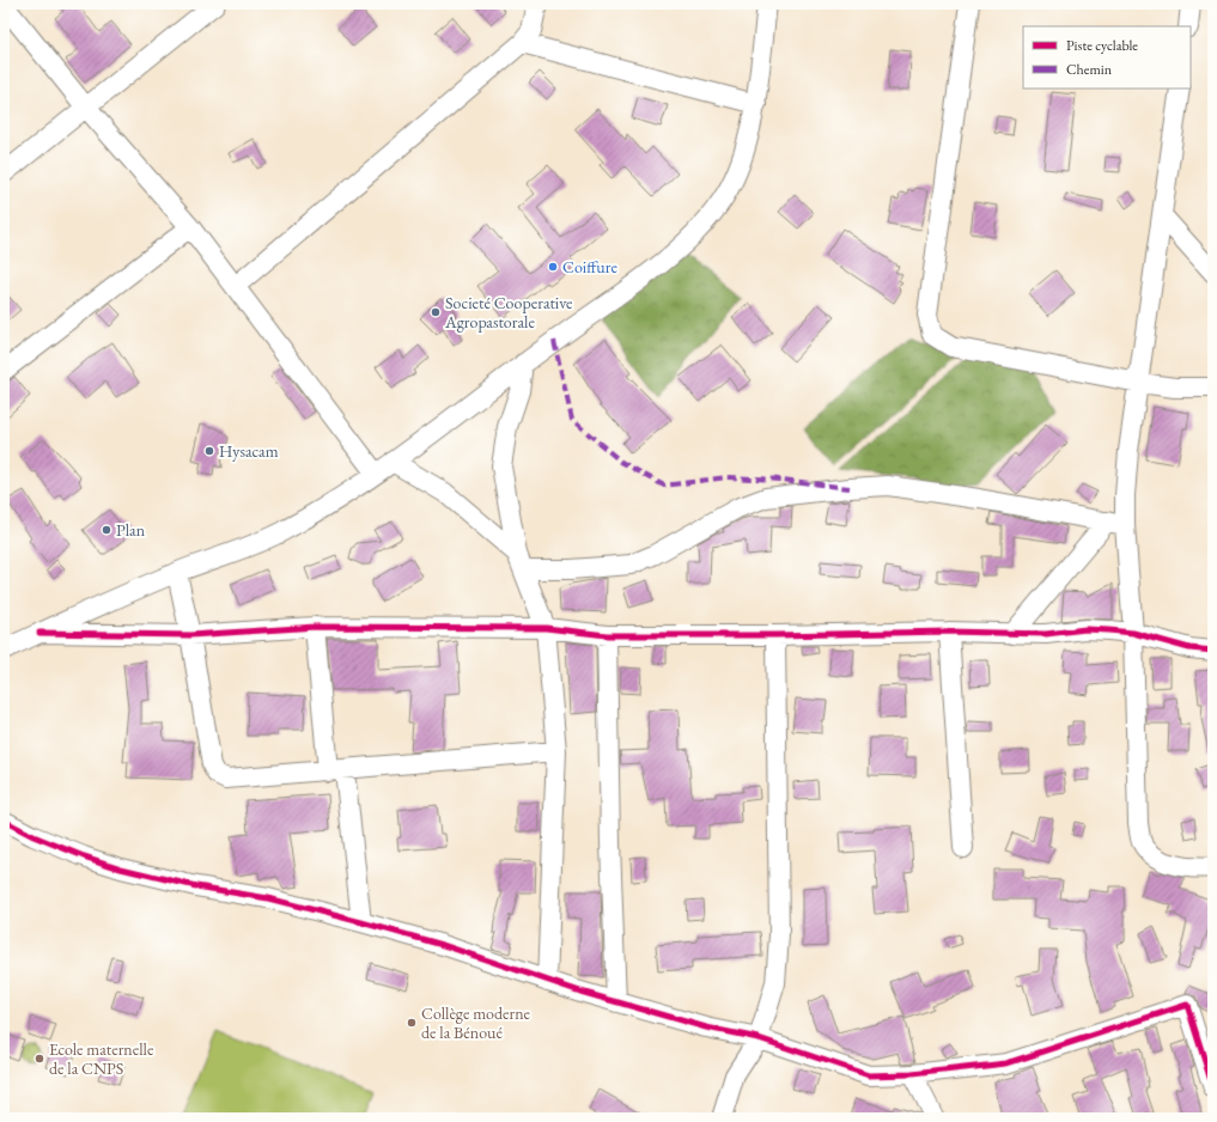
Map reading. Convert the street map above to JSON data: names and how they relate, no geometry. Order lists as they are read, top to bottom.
{
  "places": [
    "Coiffure",
    "Societé Cooperative Agropastorale",
    "Hysacam",
    "Plan",
    "Collège moderne de la Bénoué",
    "Ecole maternelle de la CNPS"
  ],
  "legend": ["Piste cyclable", "Chemin"]
}
